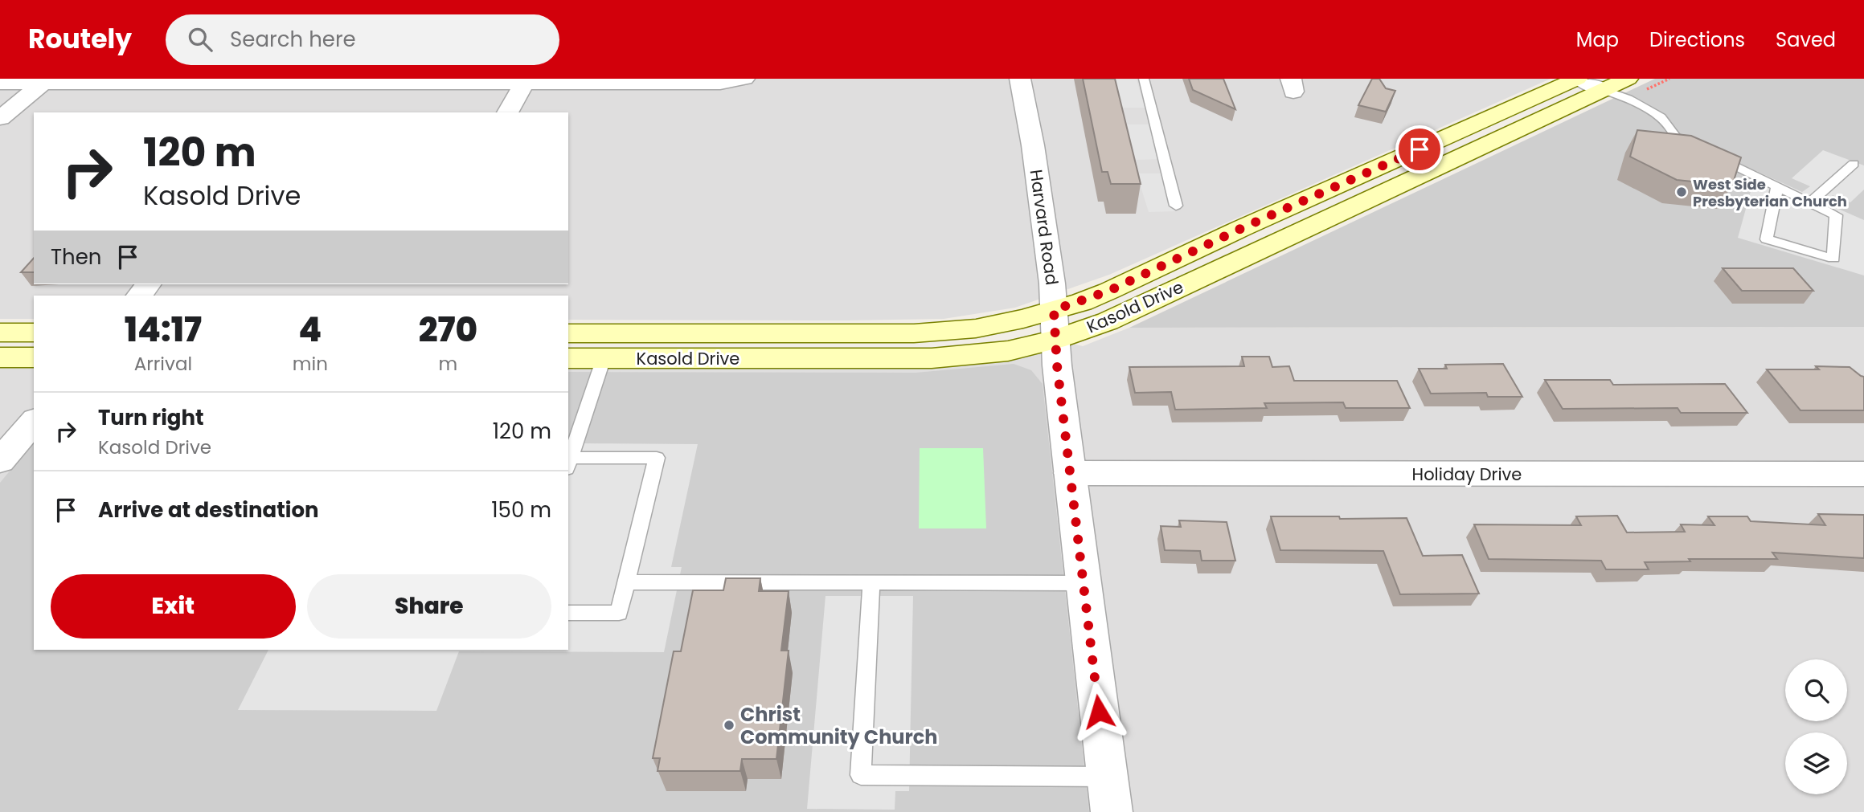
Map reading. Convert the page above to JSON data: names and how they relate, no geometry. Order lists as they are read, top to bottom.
{
  "streets": {
    "main road": ["Kasold Drive"],
    "street": ["Harvard Road", "Holiday Drive"]
  },
  "crossings": [
    ["Harvard Road", "Kasold Drive"],
    ["Harvard Road", "Holiday Drive"]
  ],
  "places": ["West Side Presbyterian Church", "Christ Community Church"],
  "page": {
    "header": "Routely",
    "search": "Search here",
    "nav": ["Map", "Directions", "Saved"],
    "turn": ["120 m", "Kasold Drive"],
    "then": "Then",
    "eta": [
      "14:17",
      "Arrival",
      "4",
      "min",
      "270",
      "m"
    ],
    "list": [
      {
        "name": "Turn right",
        "note": "Kasold Drive",
        "value": "120 m"
      },
      {
        "name": "Arrive at destination",
        "value": "150 m"
      }
    ],
    "buttons": ["Exit", "Share"]
  }
}
